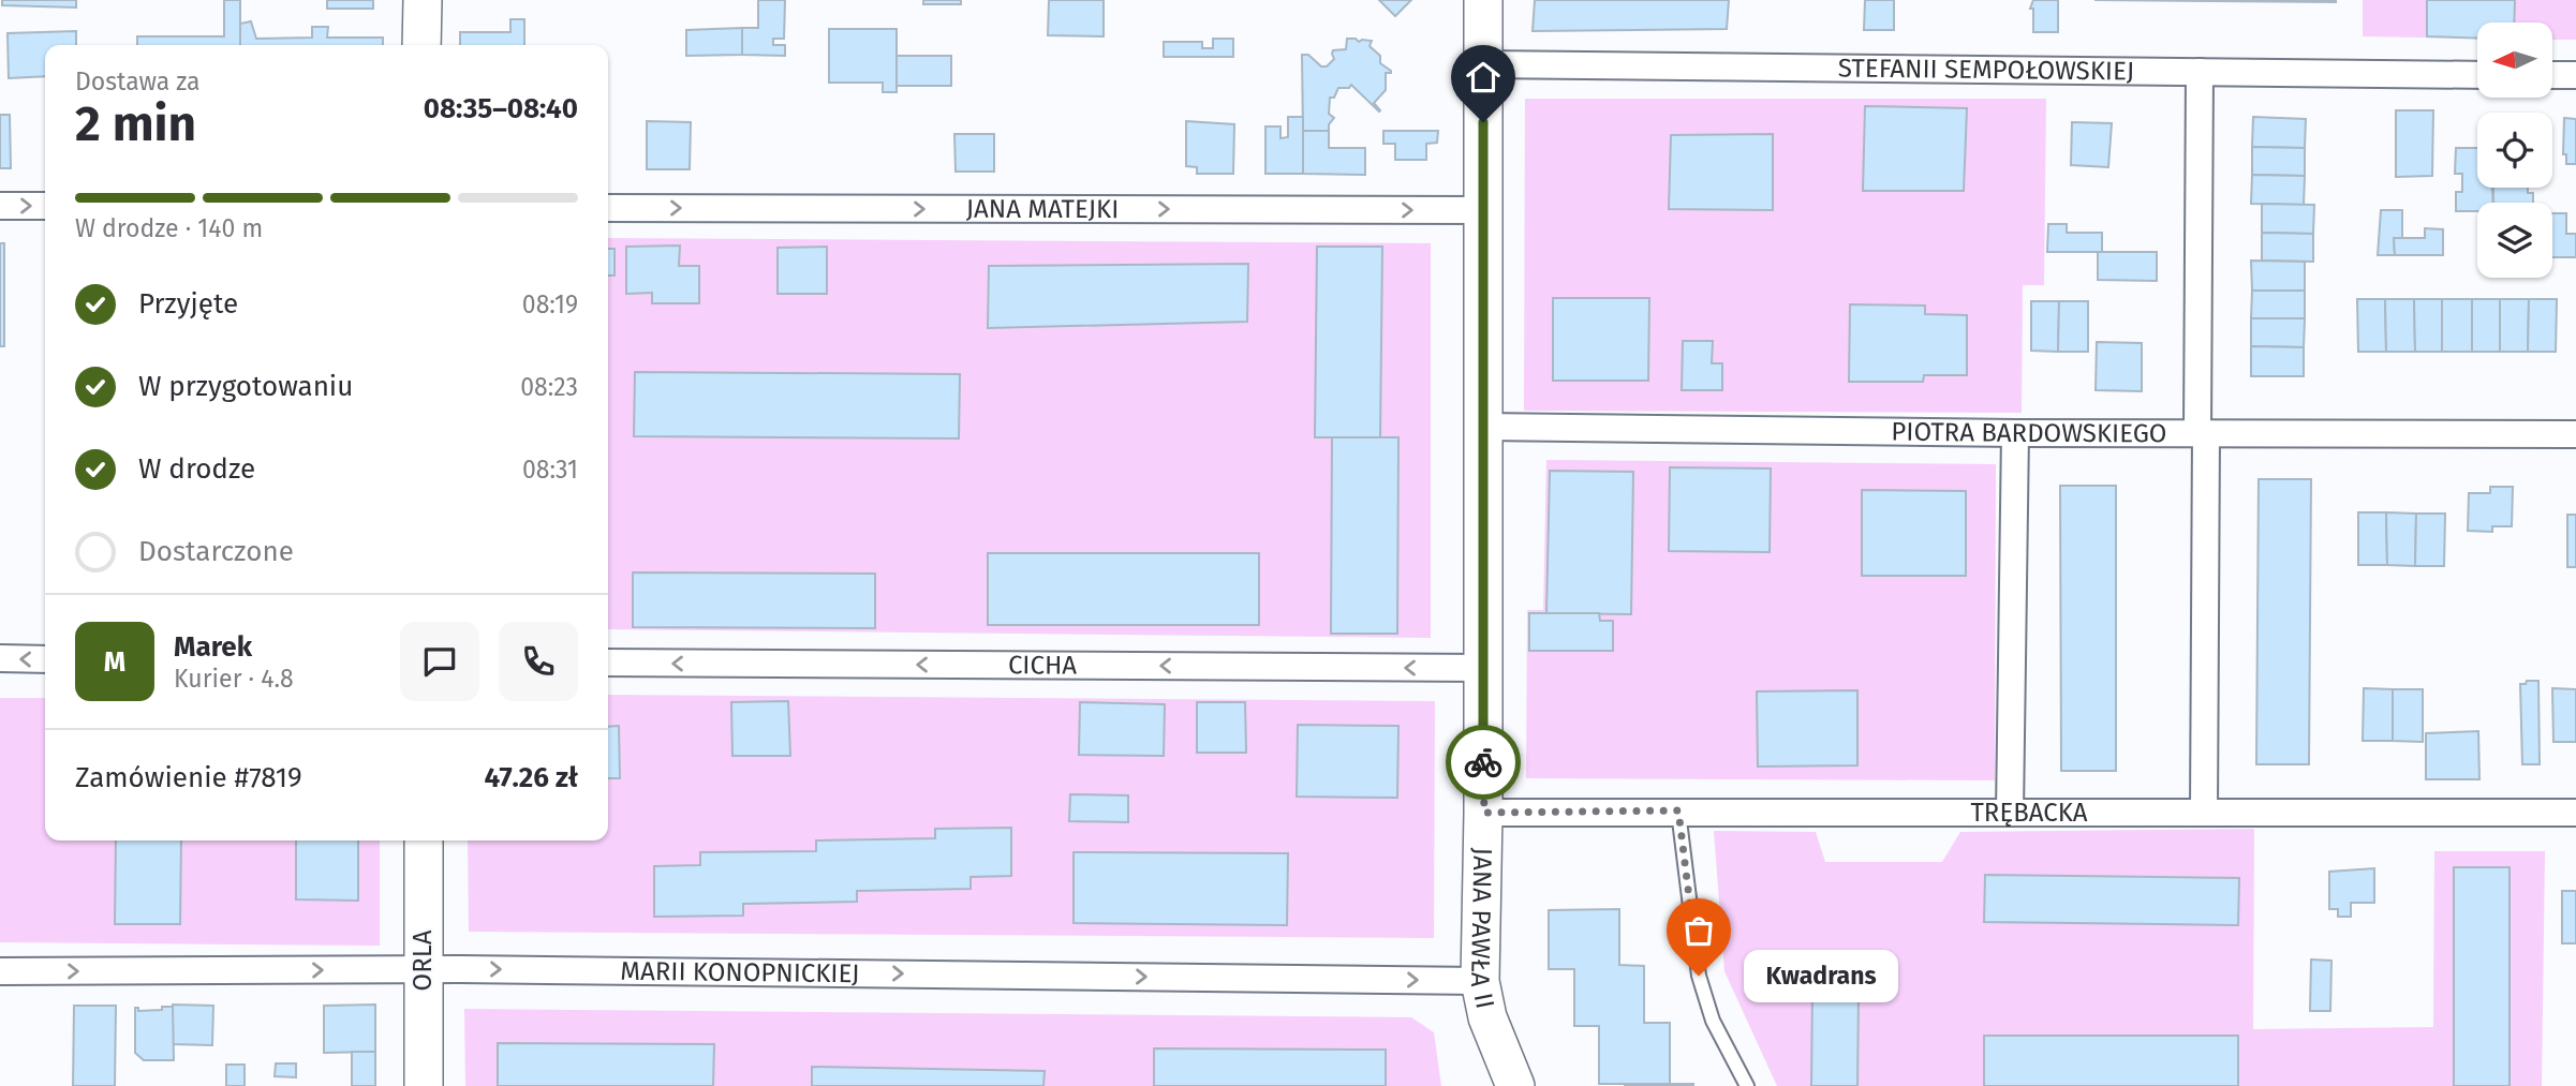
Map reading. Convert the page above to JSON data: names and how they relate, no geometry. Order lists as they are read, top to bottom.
{
  "streets": {
    "street": [
      "STEFANII SEMPOŁOWSKIEJ",
      "JANA MATEJKI",
      "PIOTRA BARDOWSKIEGO",
      "CICHA",
      "TRĘBACKA",
      "JANA PAWŁA II",
      "ORLA",
      "MARII KONOPNICKIEJ"
    ]
  },
  "crossings": [
    ["STEFANII SEMPOŁOWSKIEJ", "JANA PAWŁA II"],
    ["JANA MATEJKI", "JANA PAWŁA II"],
    ["PIOTRA BARDOWSKIEGO", "JANA PAWŁA II"],
    ["CICHA", "JANA PAWŁA II"],
    ["TRĘBACKA", "JANA PAWŁA II"],
    ["JANA PAWŁA II", "MARII KONOPNICKIEJ"],
    ["ORLA", "MARII KONOPNICKIEJ"]
  ],
  "one_way": ["JANA MATEJKI", "CICHA", "MARII KONOPNICKIEJ"],
  "places": ["Kwadrans"],
  "north": "left",
  "page": {
    "heading": ["2 min", "Dostawa za", "08:35–08:40"],
    "panel": [
      "Marek",
      "Kurier · 4.8",
      "Zamówienie #7819",
      "47.26 zł"
    ],
    "bar": "W drodze · 140 m",
    "list": [
      ["Przyjęte", "08:19"],
      ["W przygotowaniu", "08:23"],
      ["W drodze", "08:31"],
      "Dostarczone"
    ],
    "round": "M",
    "bubble": "Kwadrans"
  }
}
